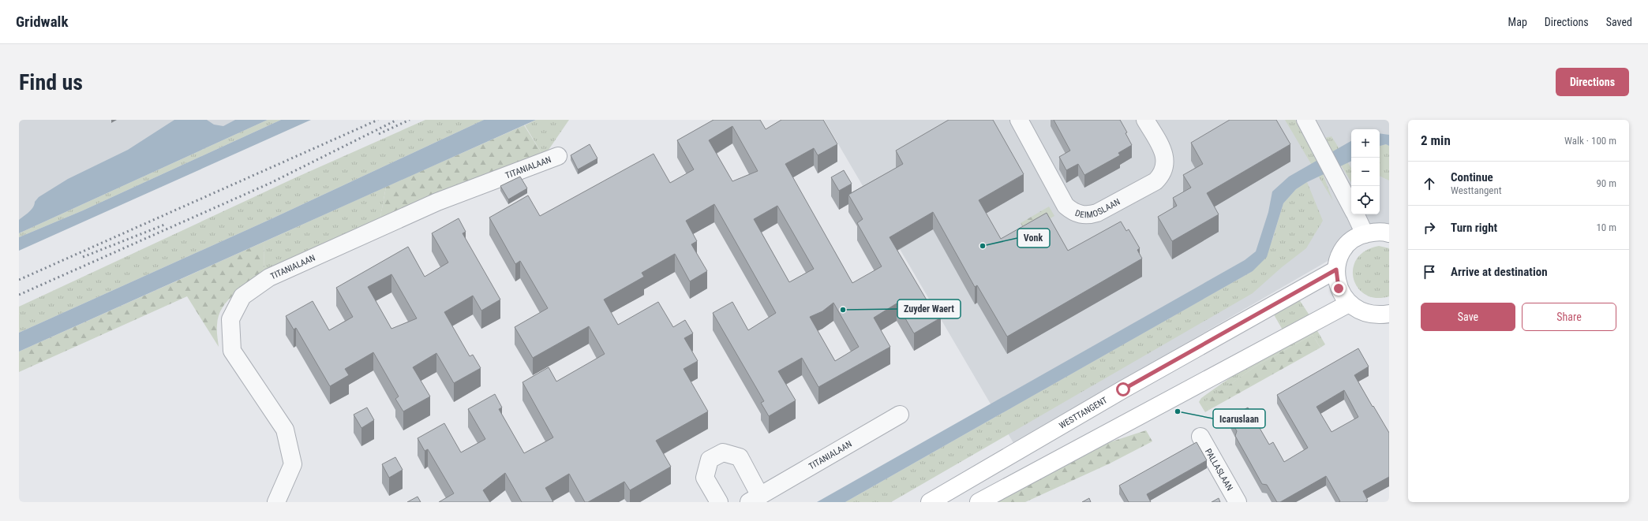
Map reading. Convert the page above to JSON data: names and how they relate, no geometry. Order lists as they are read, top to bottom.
{
  "streets": {
    "main road": ["WESTTANGENT"],
    "street": ["TITANIALAAN", "DEIMOSLAAN", "PALLASLAAN"]
  },
  "places": ["Vonk", "Zuyder Waert", "Icaruslaan"],
  "page": {
    "header": "Gridwalk",
    "nav": ["Map", "Directions", "Saved"],
    "buttons": [
      "Directions",
      ["Save", "Share"]
    ],
    "title": "Find us",
    "heading": ["2 min", "Walk · 100 m"],
    "map_buttons": ["+", "−"],
    "list": [
      ["Continue", "Westtangent", "90 m"],
      ["Turn right", "10 m"],
      "Arrive at destination"
    ]
  }
}
